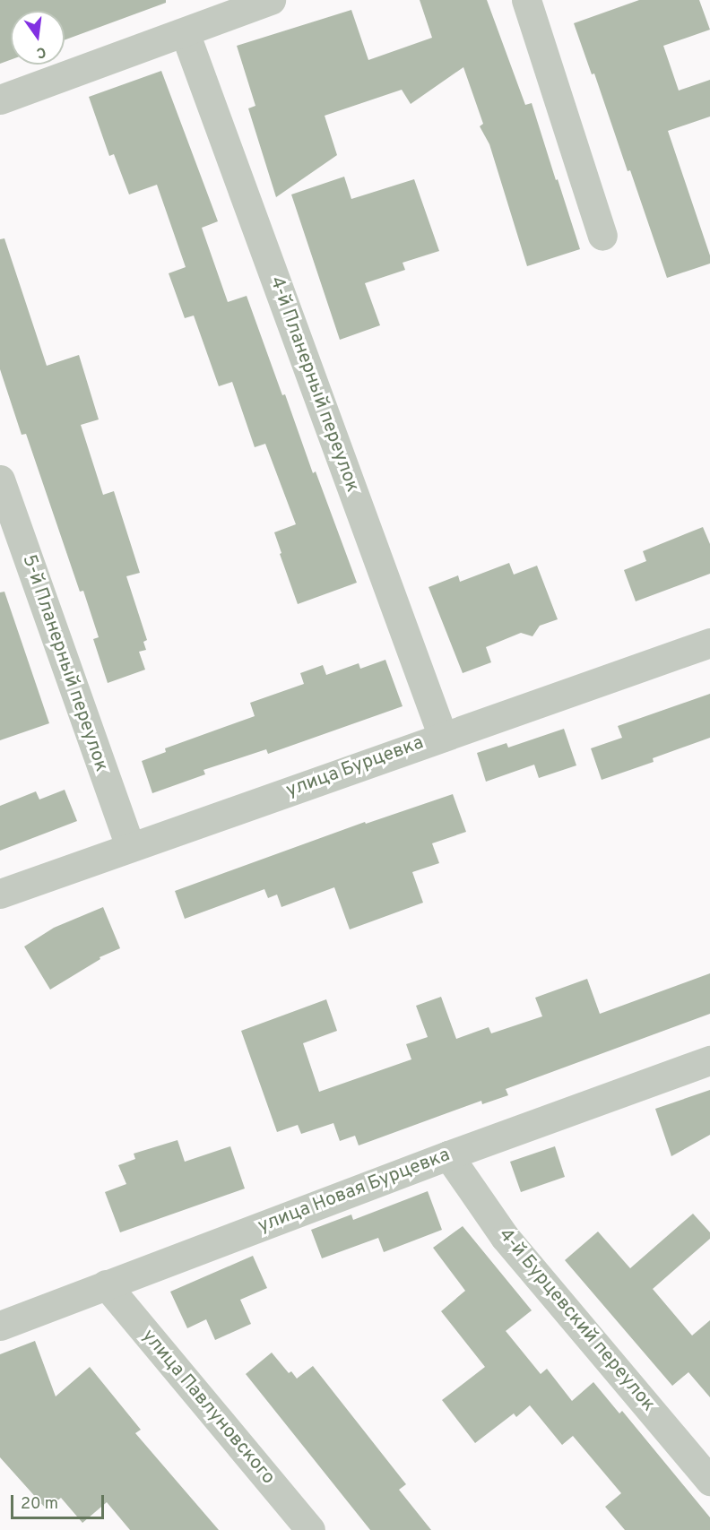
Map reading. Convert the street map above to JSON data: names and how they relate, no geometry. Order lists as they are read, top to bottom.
{
  "streets": {
    "street": [
      "4-й Планерный переулок",
      "5-й Планерный переулок",
      "улица Бурцевка",
      "улица Новая Бурцевка",
      "4-й Бурцевский переулок",
      "улица Павлуновского"
    ]
  },
  "crossings": [
    ["4-й Планерный переулок", "улица Бурцевка"],
    ["5-й Планерный переулок", "улица Бурцевка"],
    ["улица Новая Бурцевка", "4-й Бурцевский переулок"],
    ["улица Новая Бурцевка", "улица Павлуновского"]
  ],
  "scale_bar": "20 m",
  "north": "bottom"
}
